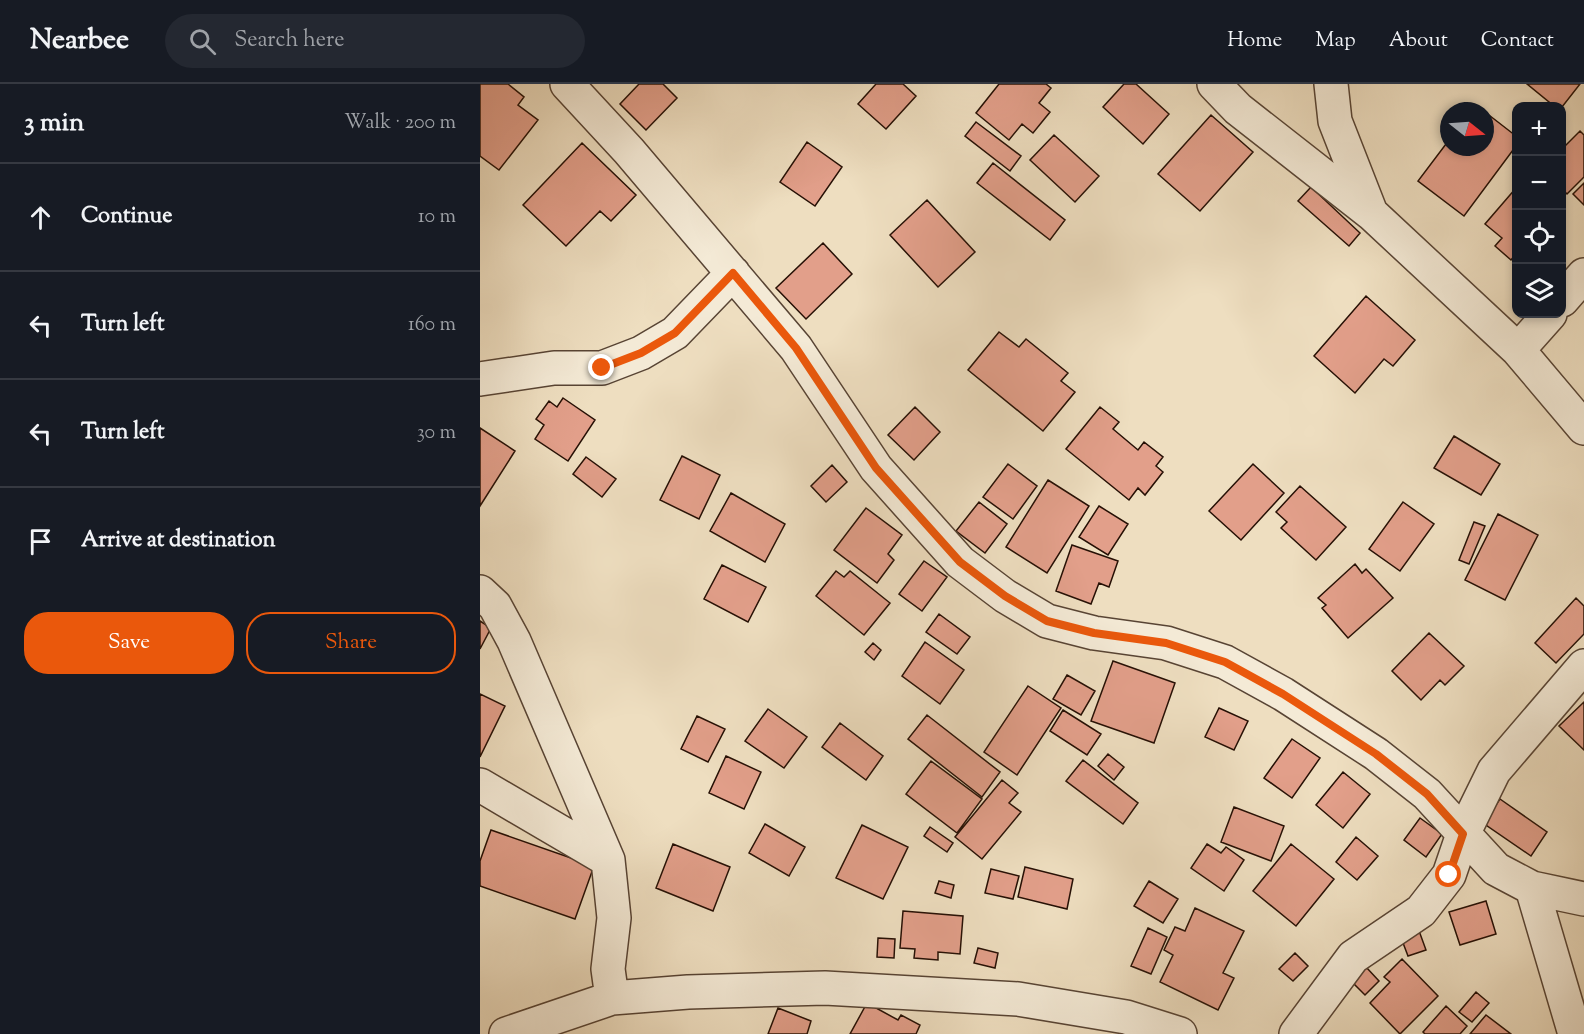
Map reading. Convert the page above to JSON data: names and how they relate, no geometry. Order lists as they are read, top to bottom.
{
  "north": "right",
  "page": {
    "header": "Nearbee",
    "search": "Search here",
    "nav": [
      "Home",
      "Map",
      "About",
      "Contact"
    ],
    "heading": ["3 min", "Walk · 200 m"],
    "map_buttons": ["+", "−"],
    "list": [
      ["Continue", "10 m"],
      ["Turn left", "160 m"],
      ["Turn left", "30 m"],
      "Arrive at destination"
    ],
    "buttons": ["Save", "Share"]
  }
}
